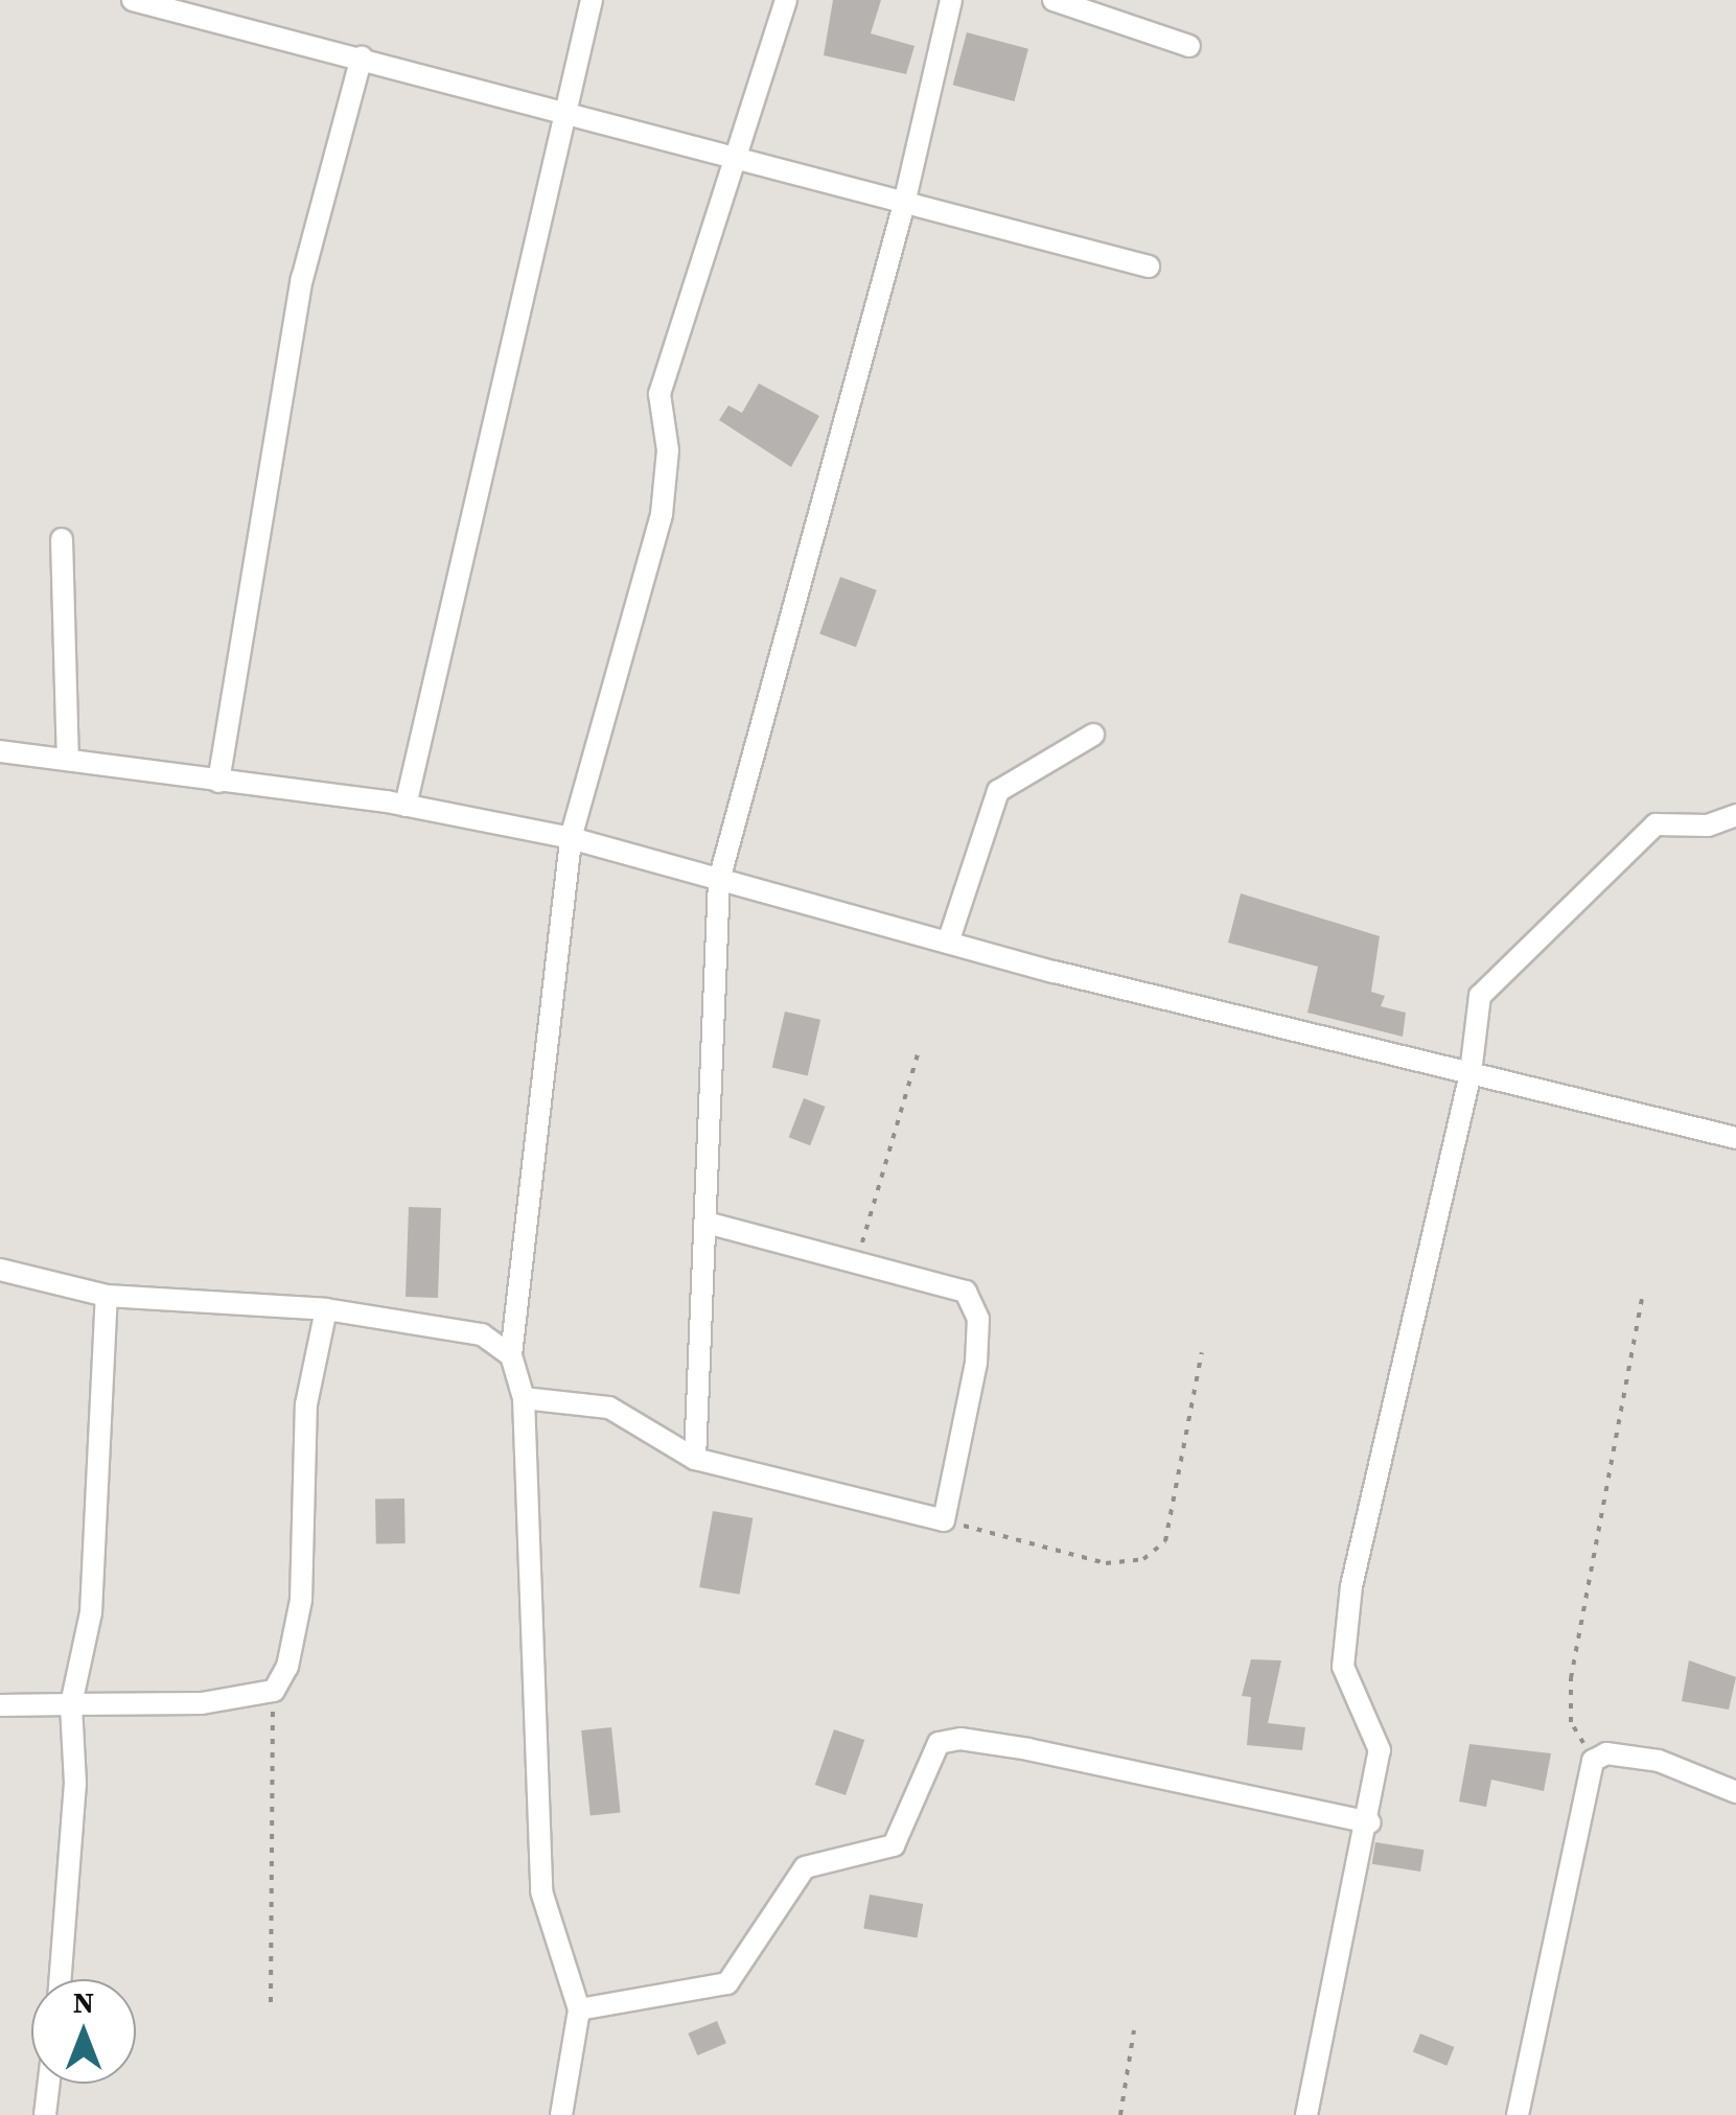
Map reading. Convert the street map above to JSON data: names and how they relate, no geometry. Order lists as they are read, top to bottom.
{
  "north": "top"
}
